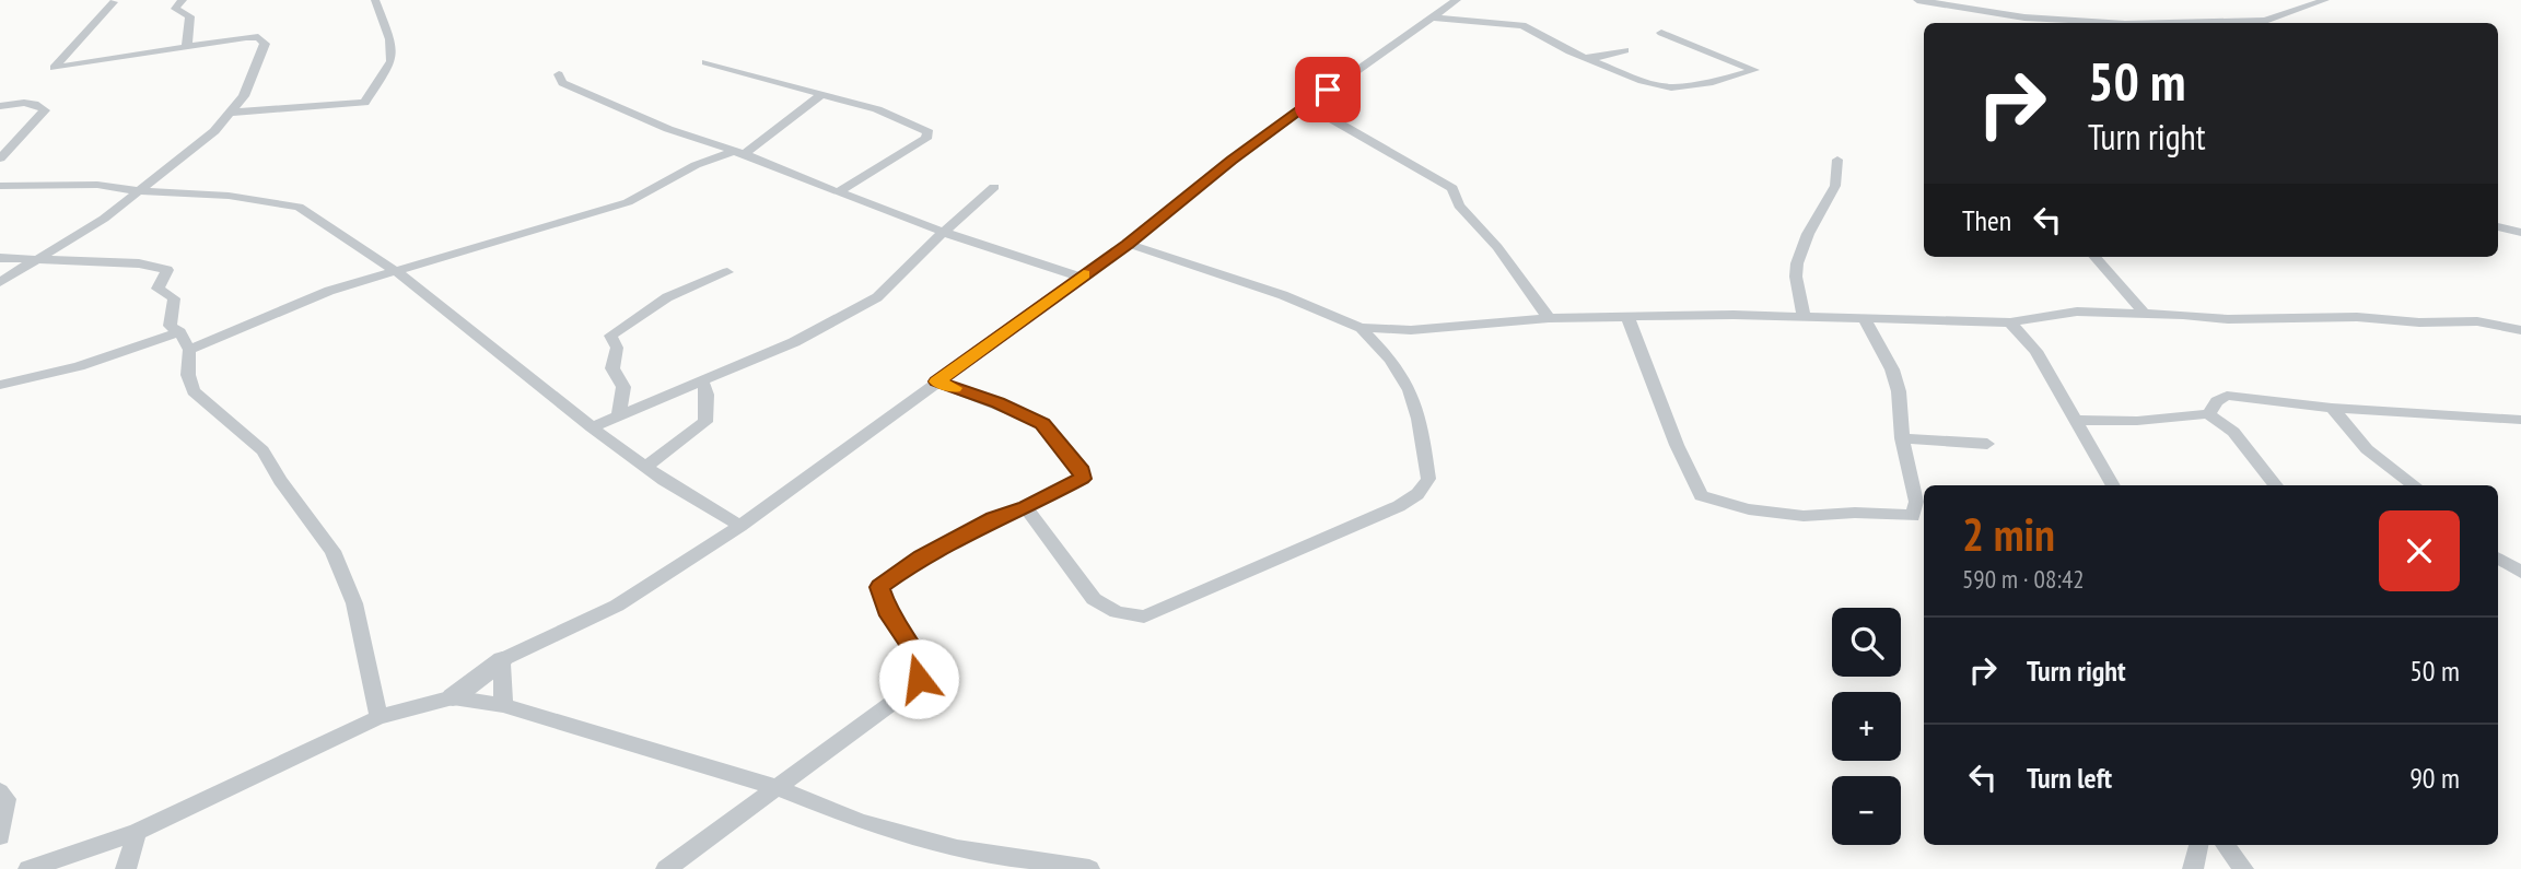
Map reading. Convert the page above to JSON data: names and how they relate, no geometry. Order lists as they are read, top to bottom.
{
  "page": {
    "turn": ["50 m", "Turn right"],
    "then": "Then",
    "heading": ["2 min", "590 m · 08:42"],
    "map_buttons": ["+", "−"],
    "list": [
      {
        "name": "Turn right",
        "value": "50 m"
      },
      {
        "name": "Turn left",
        "value": "90 m"
      }
    ]
  }
}
